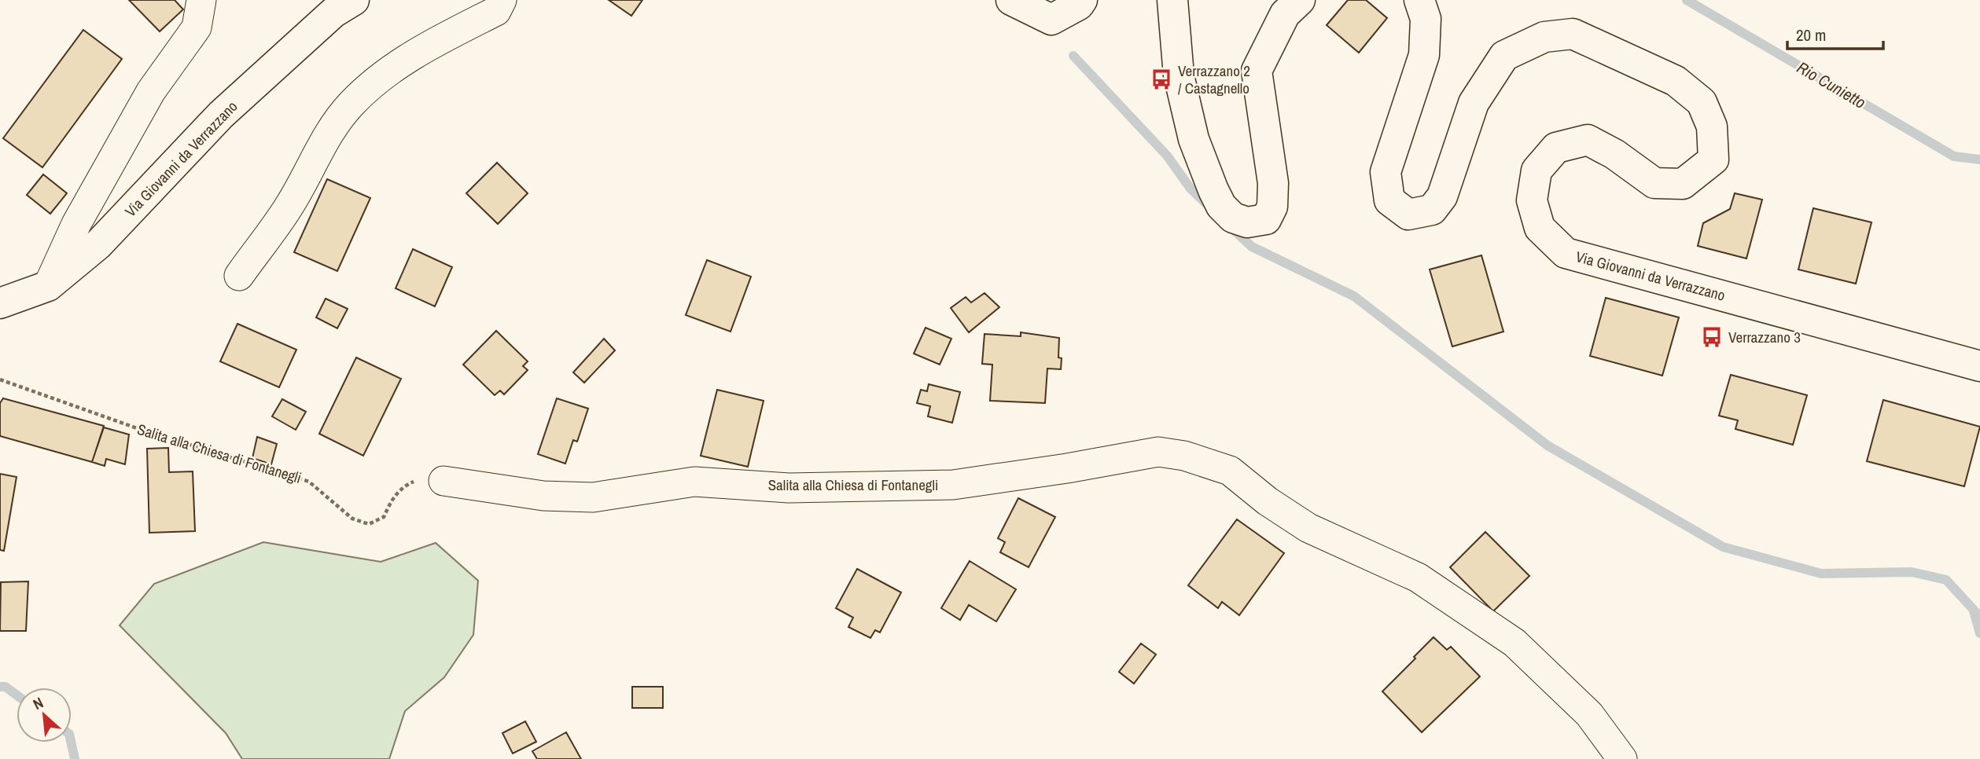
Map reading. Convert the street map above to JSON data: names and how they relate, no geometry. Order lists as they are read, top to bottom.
{
  "streets": {
    "street": ["Via Giovanni da Verrazzano", "Salita alla Chiesa di Fontanegli"]
  },
  "water": ["Rio Cunietto"],
  "places": {
    "bus stop": ["Verrazzano 2 / Castagnello", "Verrazzano 3"]
  },
  "scale_bar": "20 m",
  "north": "top left"
}
